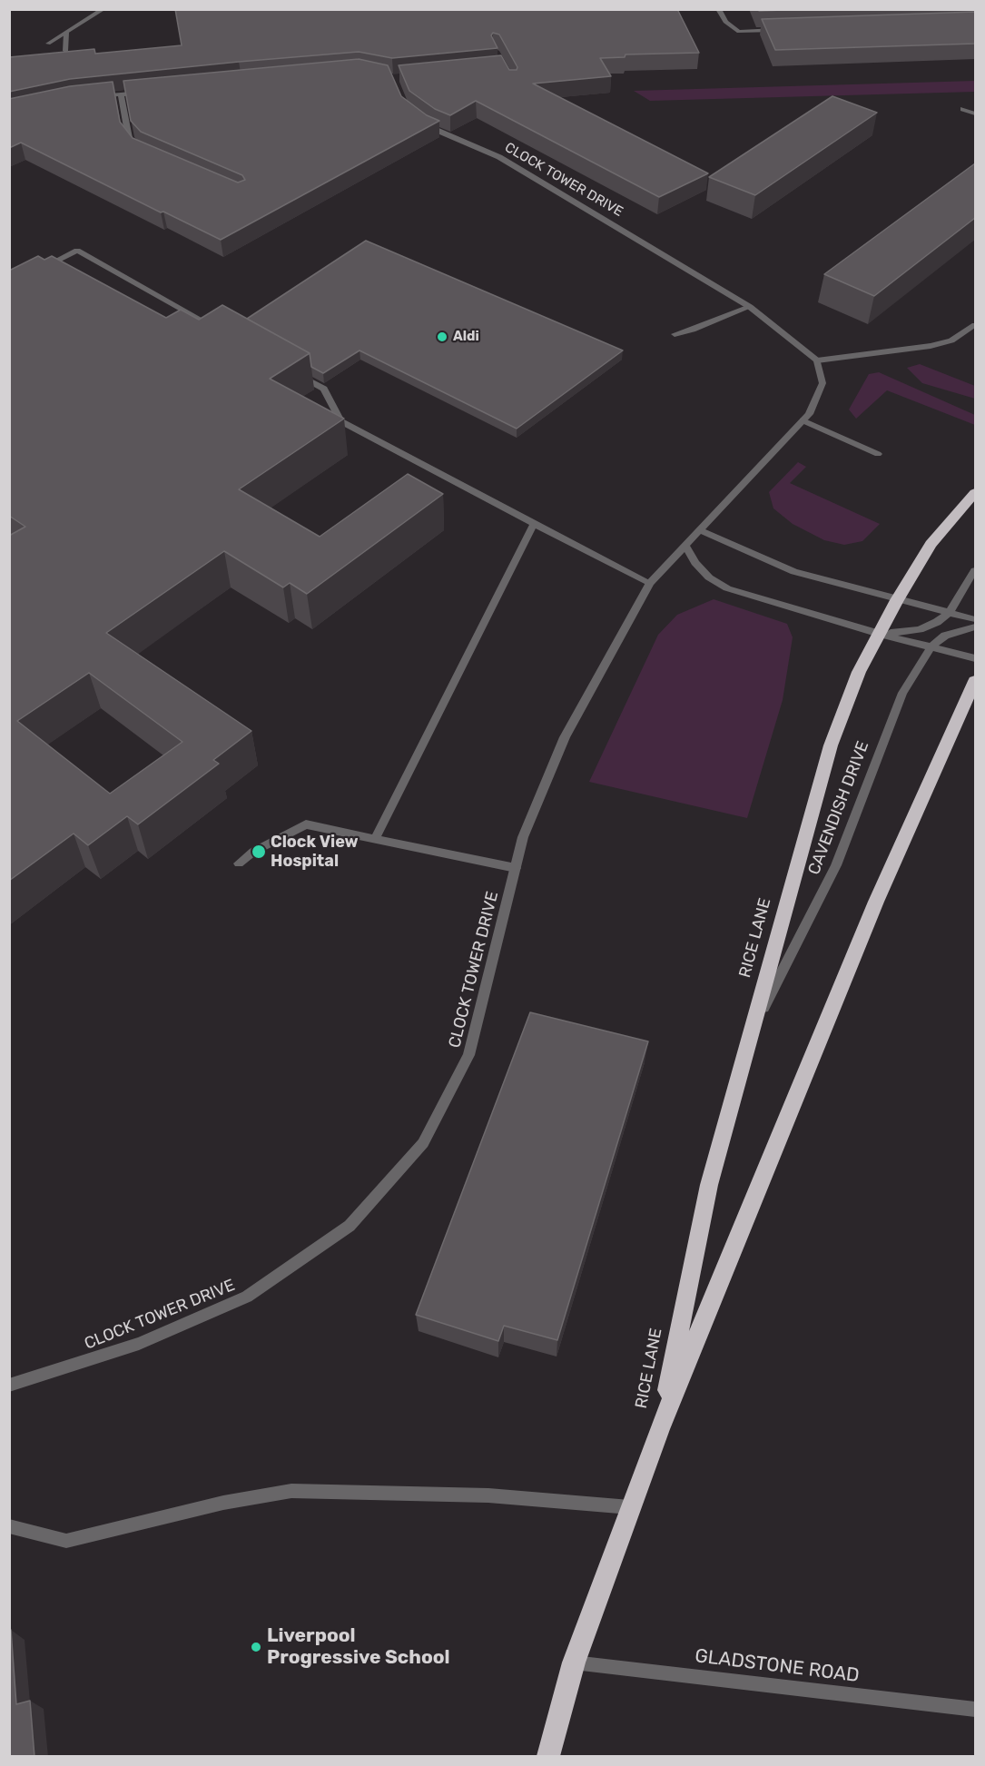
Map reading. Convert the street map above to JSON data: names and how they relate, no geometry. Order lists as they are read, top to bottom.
{
  "streets": {
    "highway": ["RICE LANE"],
    "street": ["CLOCK TOWER DRIVE", "CAVENDISH DRIVE", "GLADSTONE ROAD"]
  },
  "crossings": [
    ["CAVENDISH DRIVE", "RICE LANE"],
    ["RICE LANE", "GLADSTONE ROAD"]
  ],
  "places": ["Aldi", "Clock View Hospital", "Liverpool Progressive School"]
}
